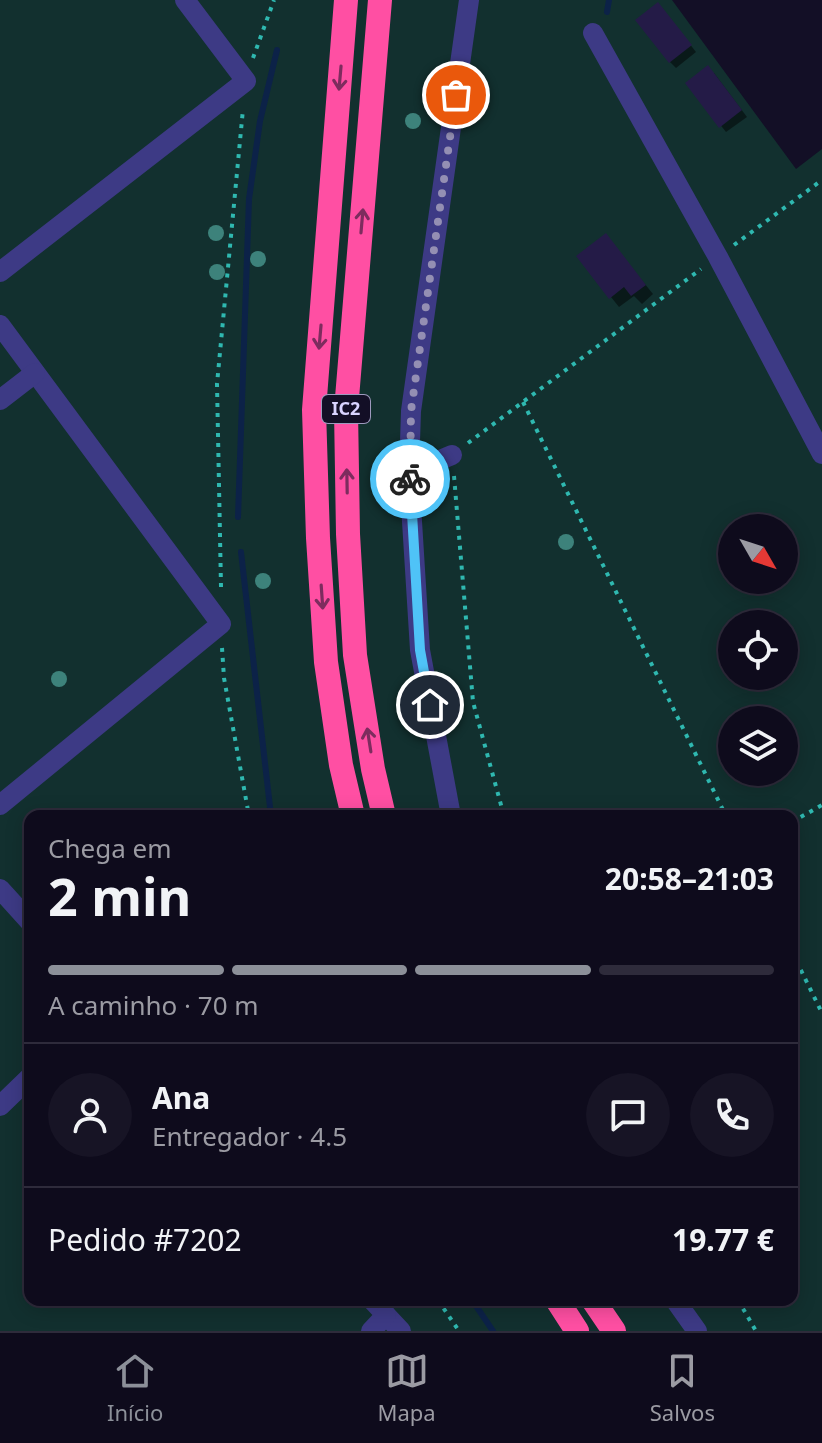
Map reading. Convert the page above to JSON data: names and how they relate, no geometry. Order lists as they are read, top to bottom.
{
  "streets": {
    "highway": ["IC2"]
  },
  "north": "bottom right",
  "page": {
    "heading": ["2 min", "Chega em", "20:58–21:03"],
    "panel": [
      "Ana",
      "Entregador · 4.5",
      "Pedido #7202",
      "19.77 €"
    ],
    "bar": "A caminho · 70 m",
    "tabs": ["Início", "Mapa", "Salvos"]
  }
}
